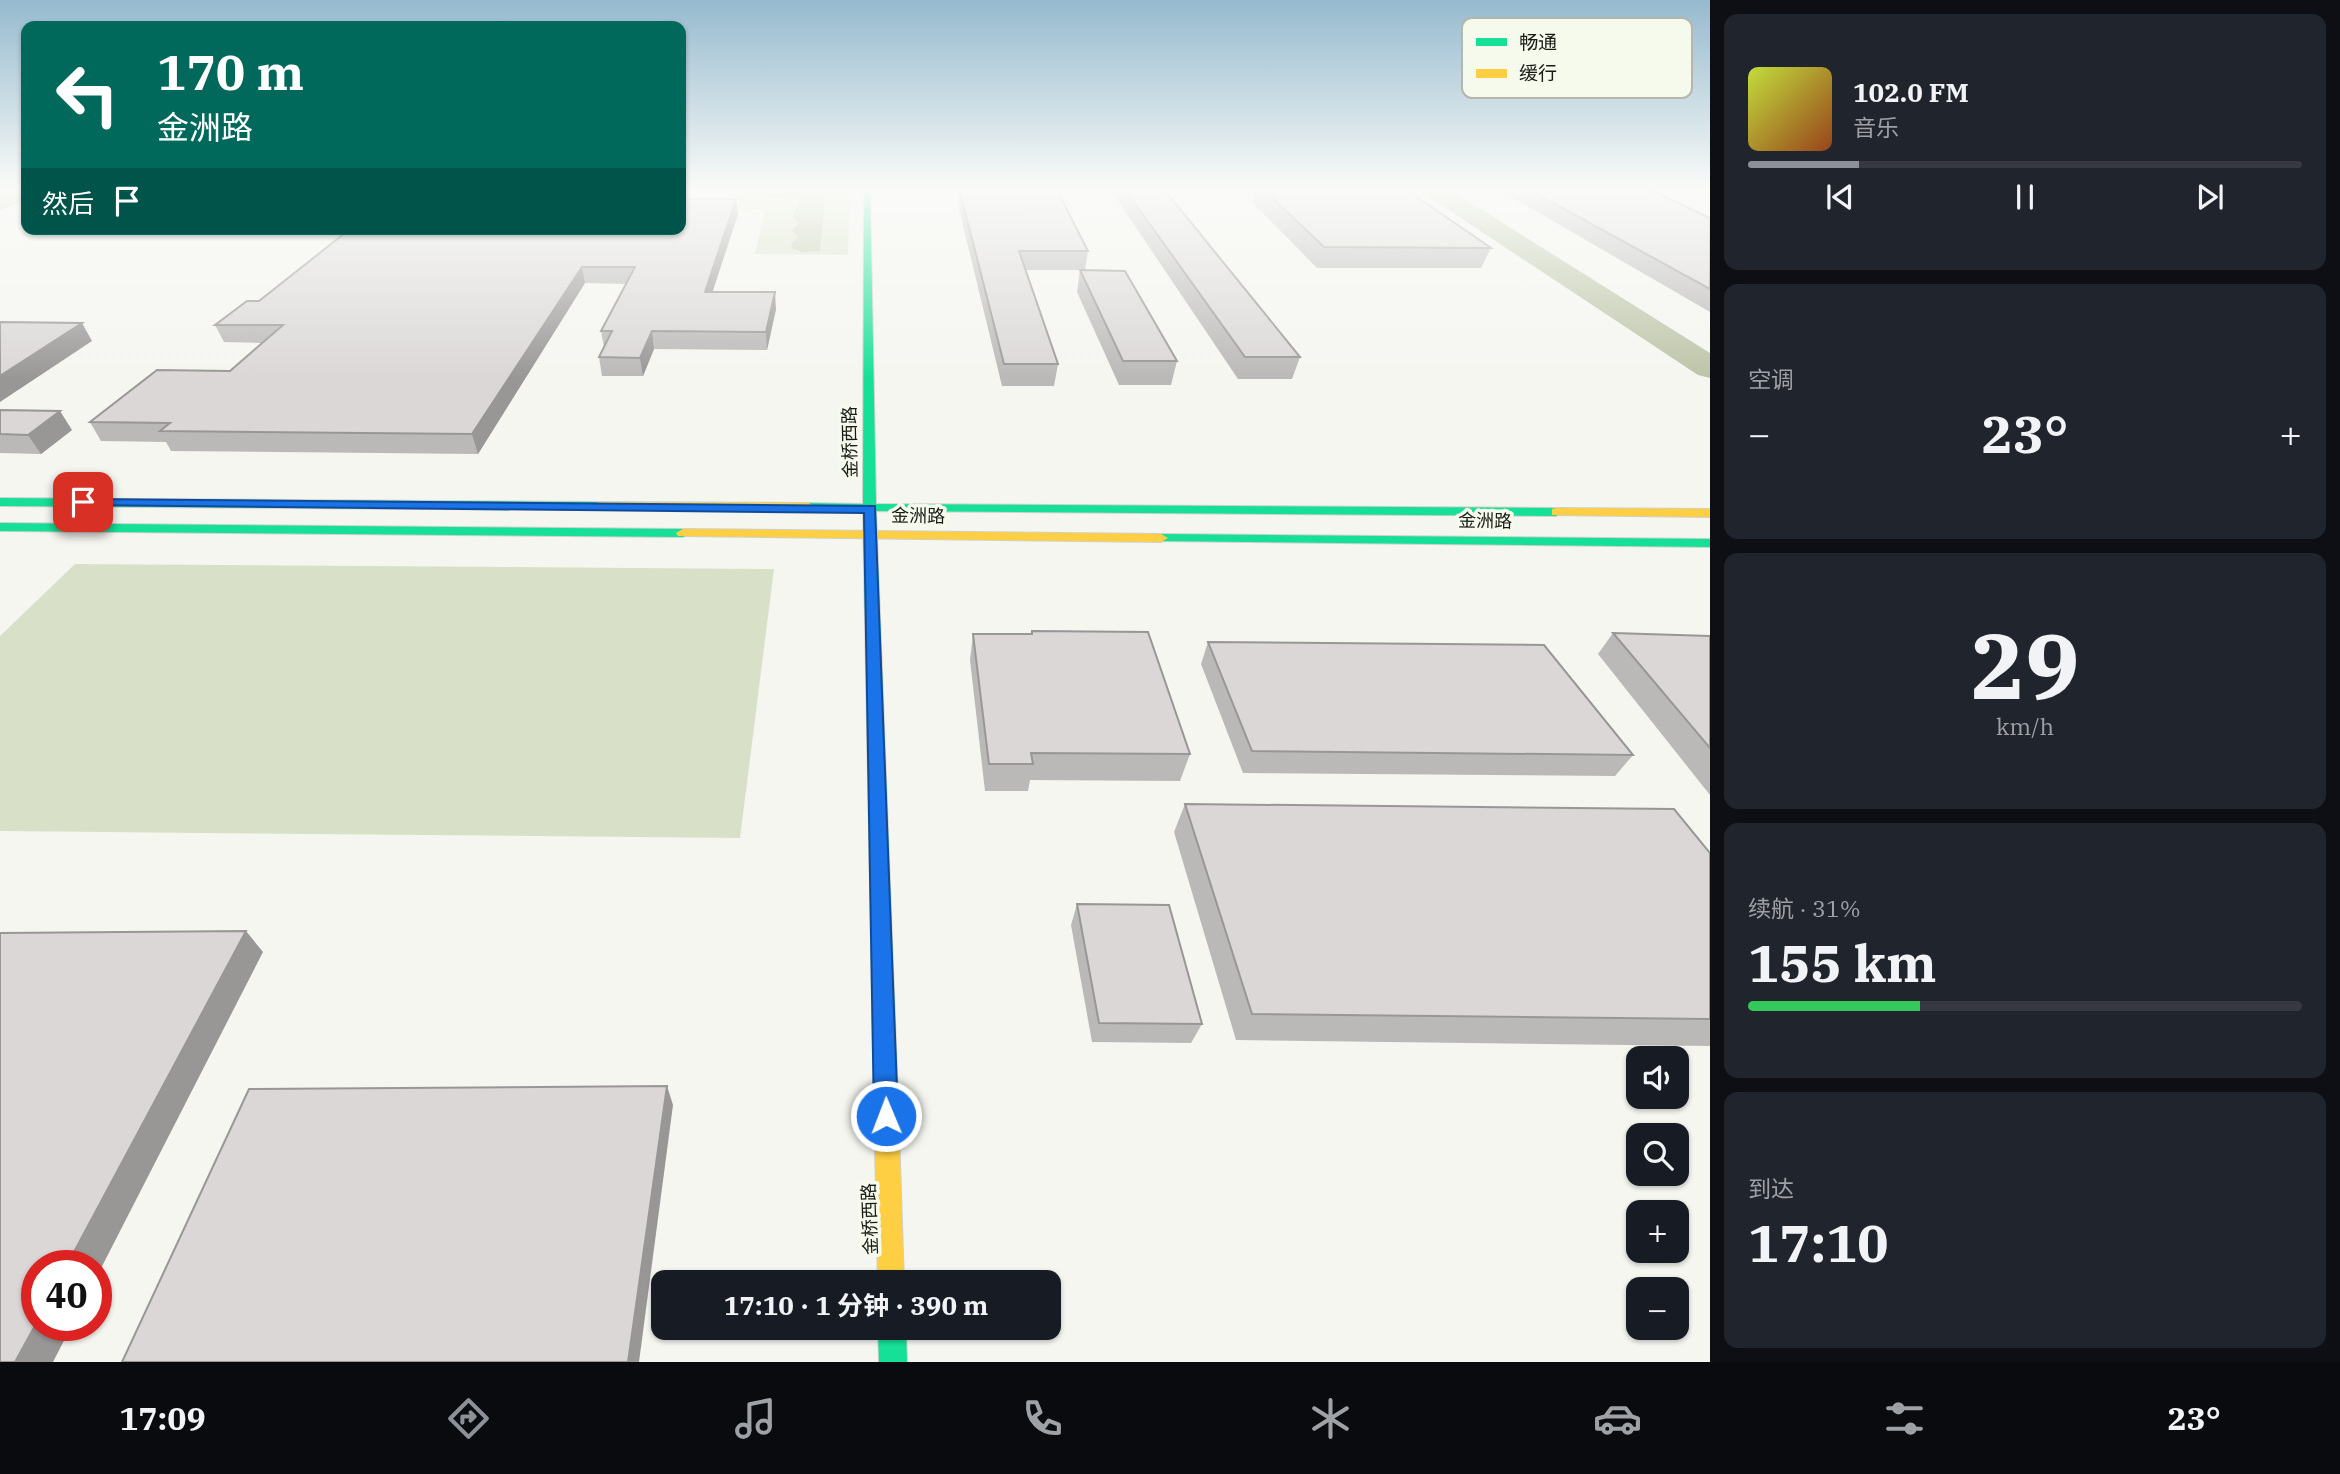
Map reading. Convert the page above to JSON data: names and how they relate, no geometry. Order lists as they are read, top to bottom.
{
  "streets": {
    "main road": ["金桥西路", "金洲路"]
  },
  "crossings": [
    ["金桥西路", "金洲路"]
  ],
  "legend": ["畅通", "缓行"],
  "page": {
    "turn": ["170 m", "金洲路"],
    "song": ["102.0 FM", "音乐"],
    "then": "然后",
    "tile": [
      "空调",
      ["29", "km/h"],
      ["续航 · 31%", "155 km"],
      ["到达", "17:10"]
    ],
    "heat": ["−", "23°", "+"],
    "map_buttons": ["+", "−"],
    "limit": "40",
    "trip": "17:10 · 1 分钟 · 390 m",
    "tabs": ["17:09", "23°"]
  }
}
